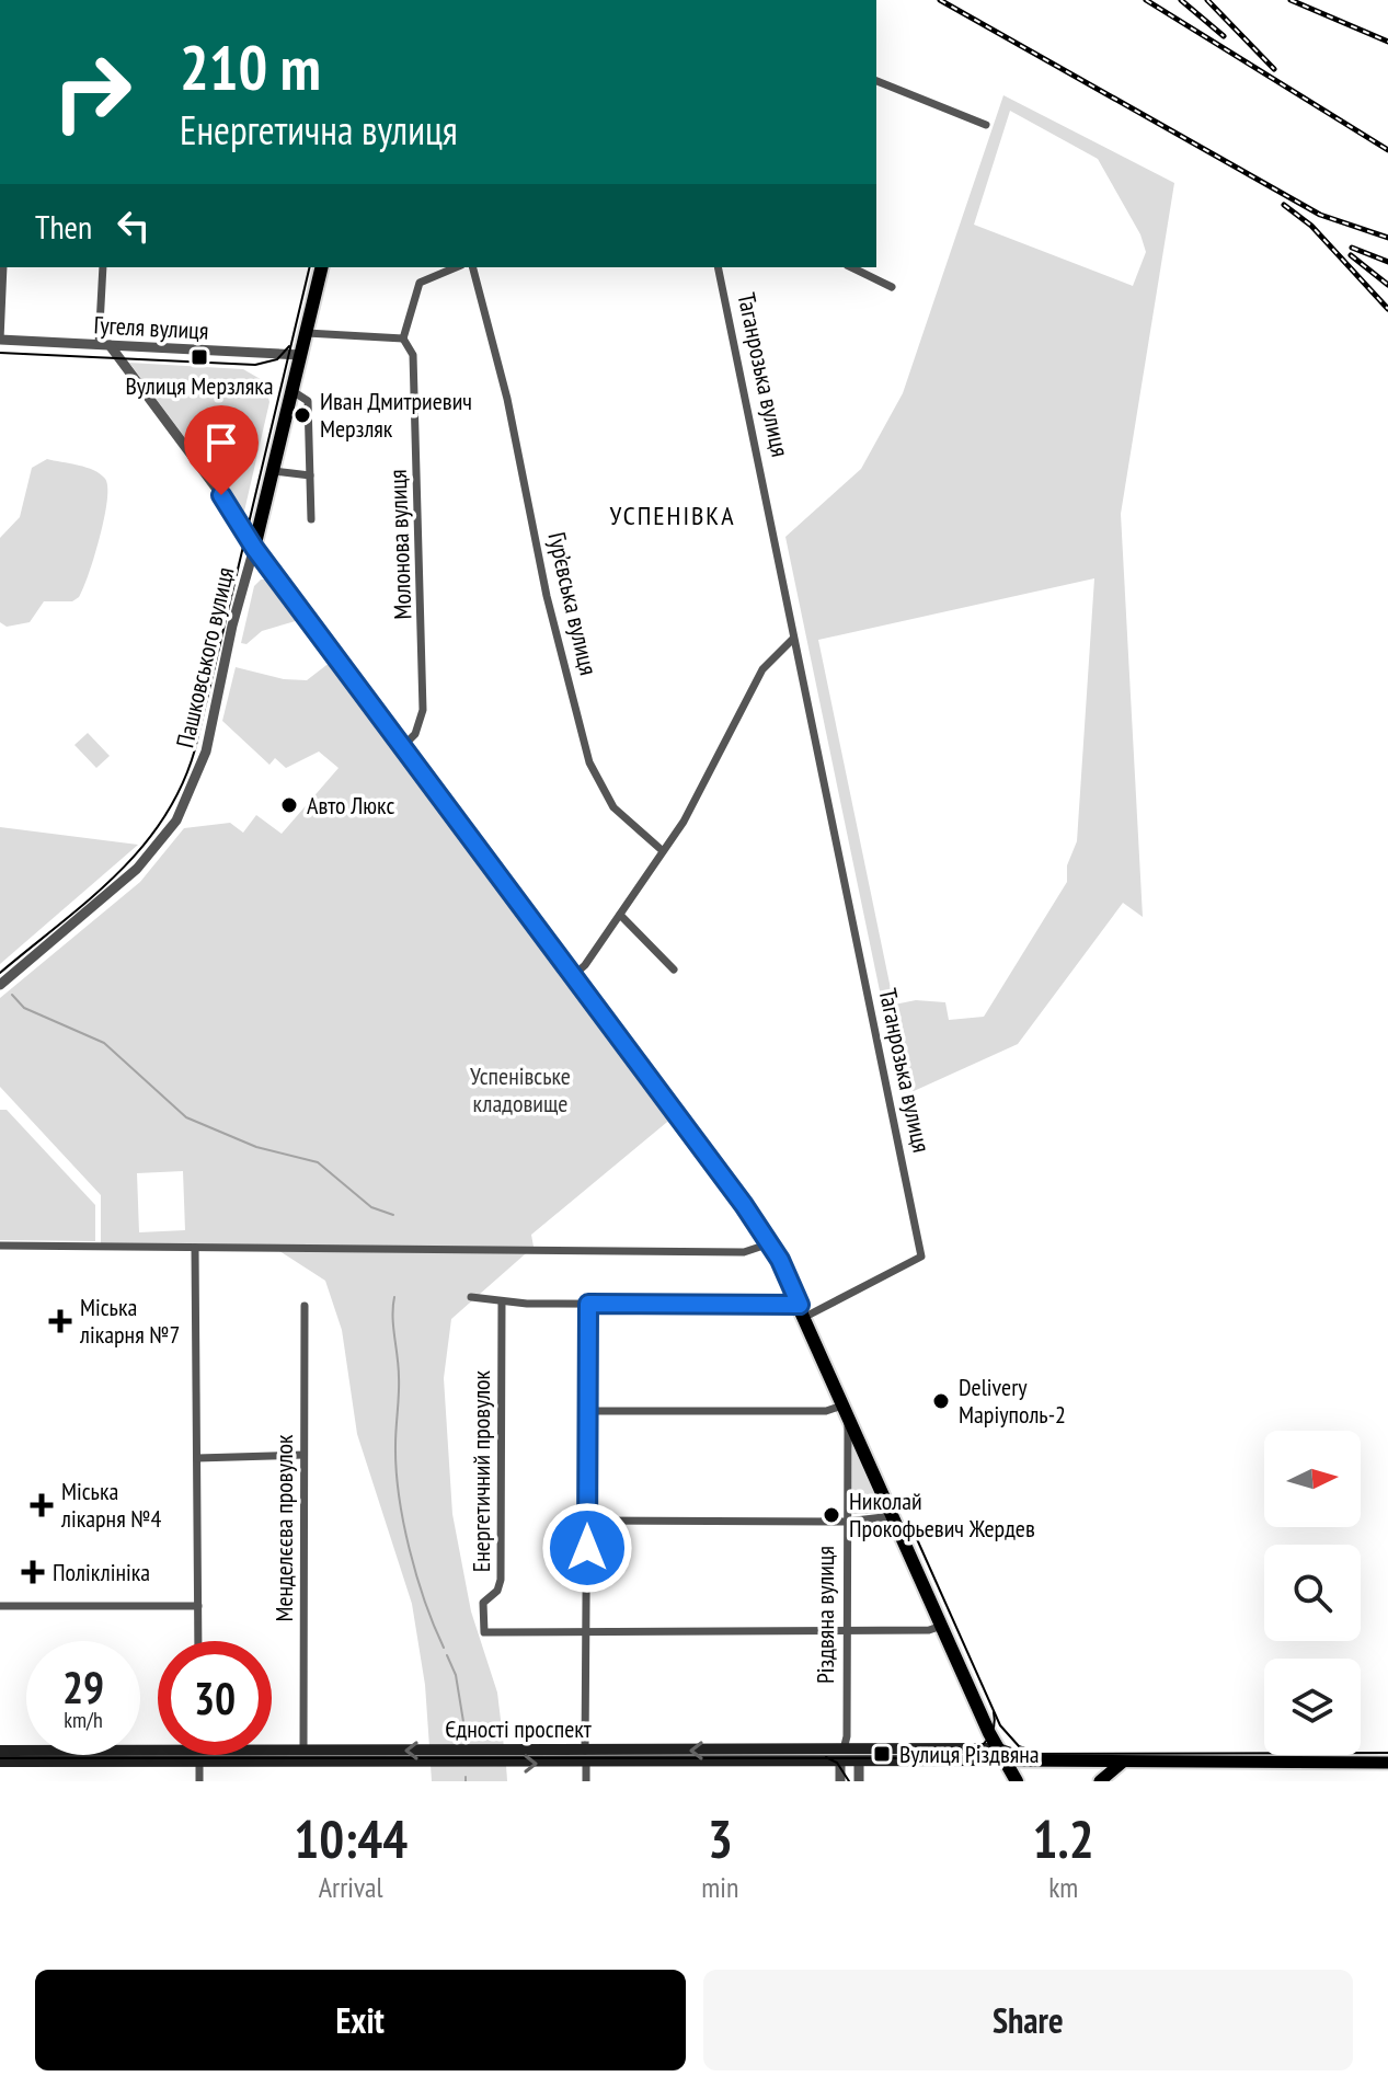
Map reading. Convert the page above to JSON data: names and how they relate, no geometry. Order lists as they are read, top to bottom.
{
  "streets": {
    "highway": ["Пашковського вулиця"],
    "main road": ["Єдності проспект"],
    "street": [
      "Гугеля вулиця",
      "Таганрозька вулиця",
      "Молонова вулиця",
      "Гур’євська вулиця",
      "Енергетичний провулок",
      "Менделєєва провулок",
      "Різдвяна вулиця"
    ]
  },
  "crossings": [
    ["Гугеля вулиця", "Пашковського вулиця"],
    ["Менделєєва провулок", "Єдності проспект"],
    ["Різдвяна вулиця", "Єдності проспект"]
  ],
  "districts": ["УСПЕНІВКА"],
  "parks": ["Успенівське кладовище"],
  "places": {
    "transit": ["Вулиця Мерзляка", "Вулиця Різдвяна"],
    "other": [
      "Иван Дмитриевич Мерзляк",
      "Авто Люкс",
      "Delivery Марiуполь-2",
      "Николай Прокофьевич Жердев"
    ],
    "health": ["Міська лікарня №7", "Міська лікарня №4", "Поліклініка"]
  },
  "north": "right",
  "page": {
    "turn": ["210 m", "Енергетична вулиця"],
    "then": "Then",
    "speed": "29 km/h",
    "limit": "30",
    "eta": [
      "10:44",
      "Arrival",
      "3",
      "min",
      "1.2",
      "km"
    ],
    "buttons": ["Exit", "Share"]
  }
}
